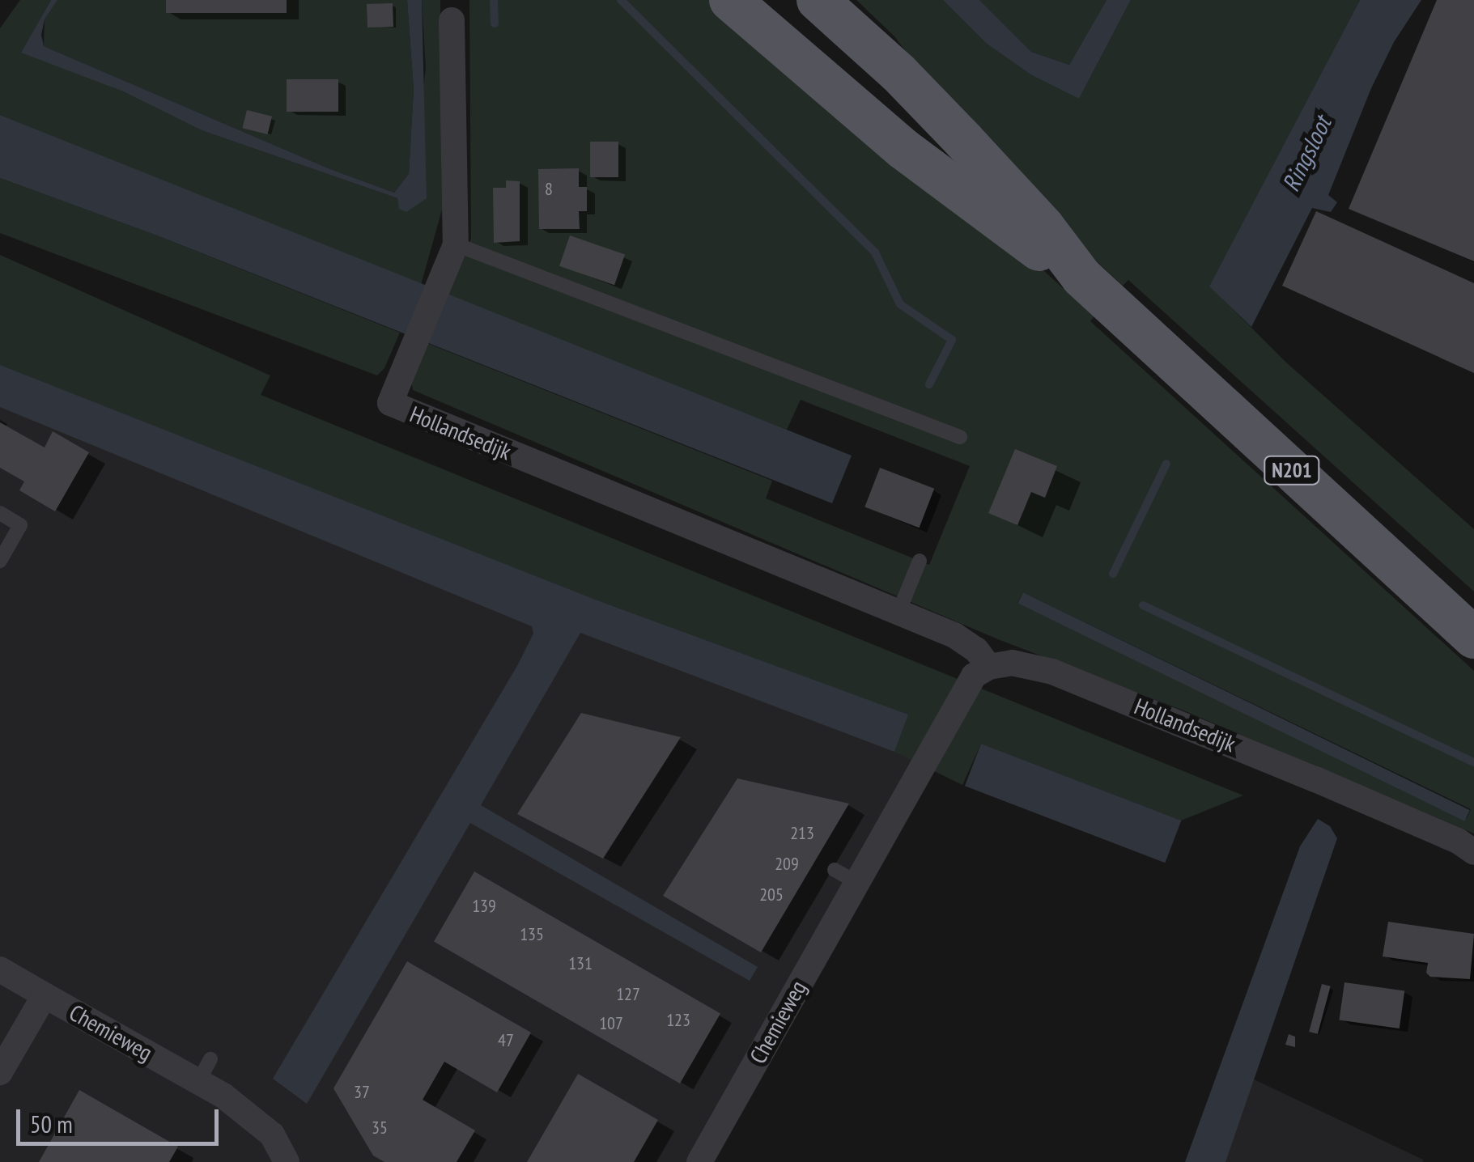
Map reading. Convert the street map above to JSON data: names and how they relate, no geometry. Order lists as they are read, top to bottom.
{
  "streets": {
    "main road": ["N201"],
    "street": ["Hollandsedijk", "Chemieweg"]
  },
  "crossings": [
    ["Hollandsedijk", "Chemieweg"]
  ],
  "water": ["Ringsloot"],
  "house_numbers": [
    "8",
    "213",
    "209",
    "205",
    "139",
    "135",
    "131",
    "127",
    "123",
    "107",
    "47",
    "37",
    "35"
  ],
  "scale_bar": "50 m"
}
